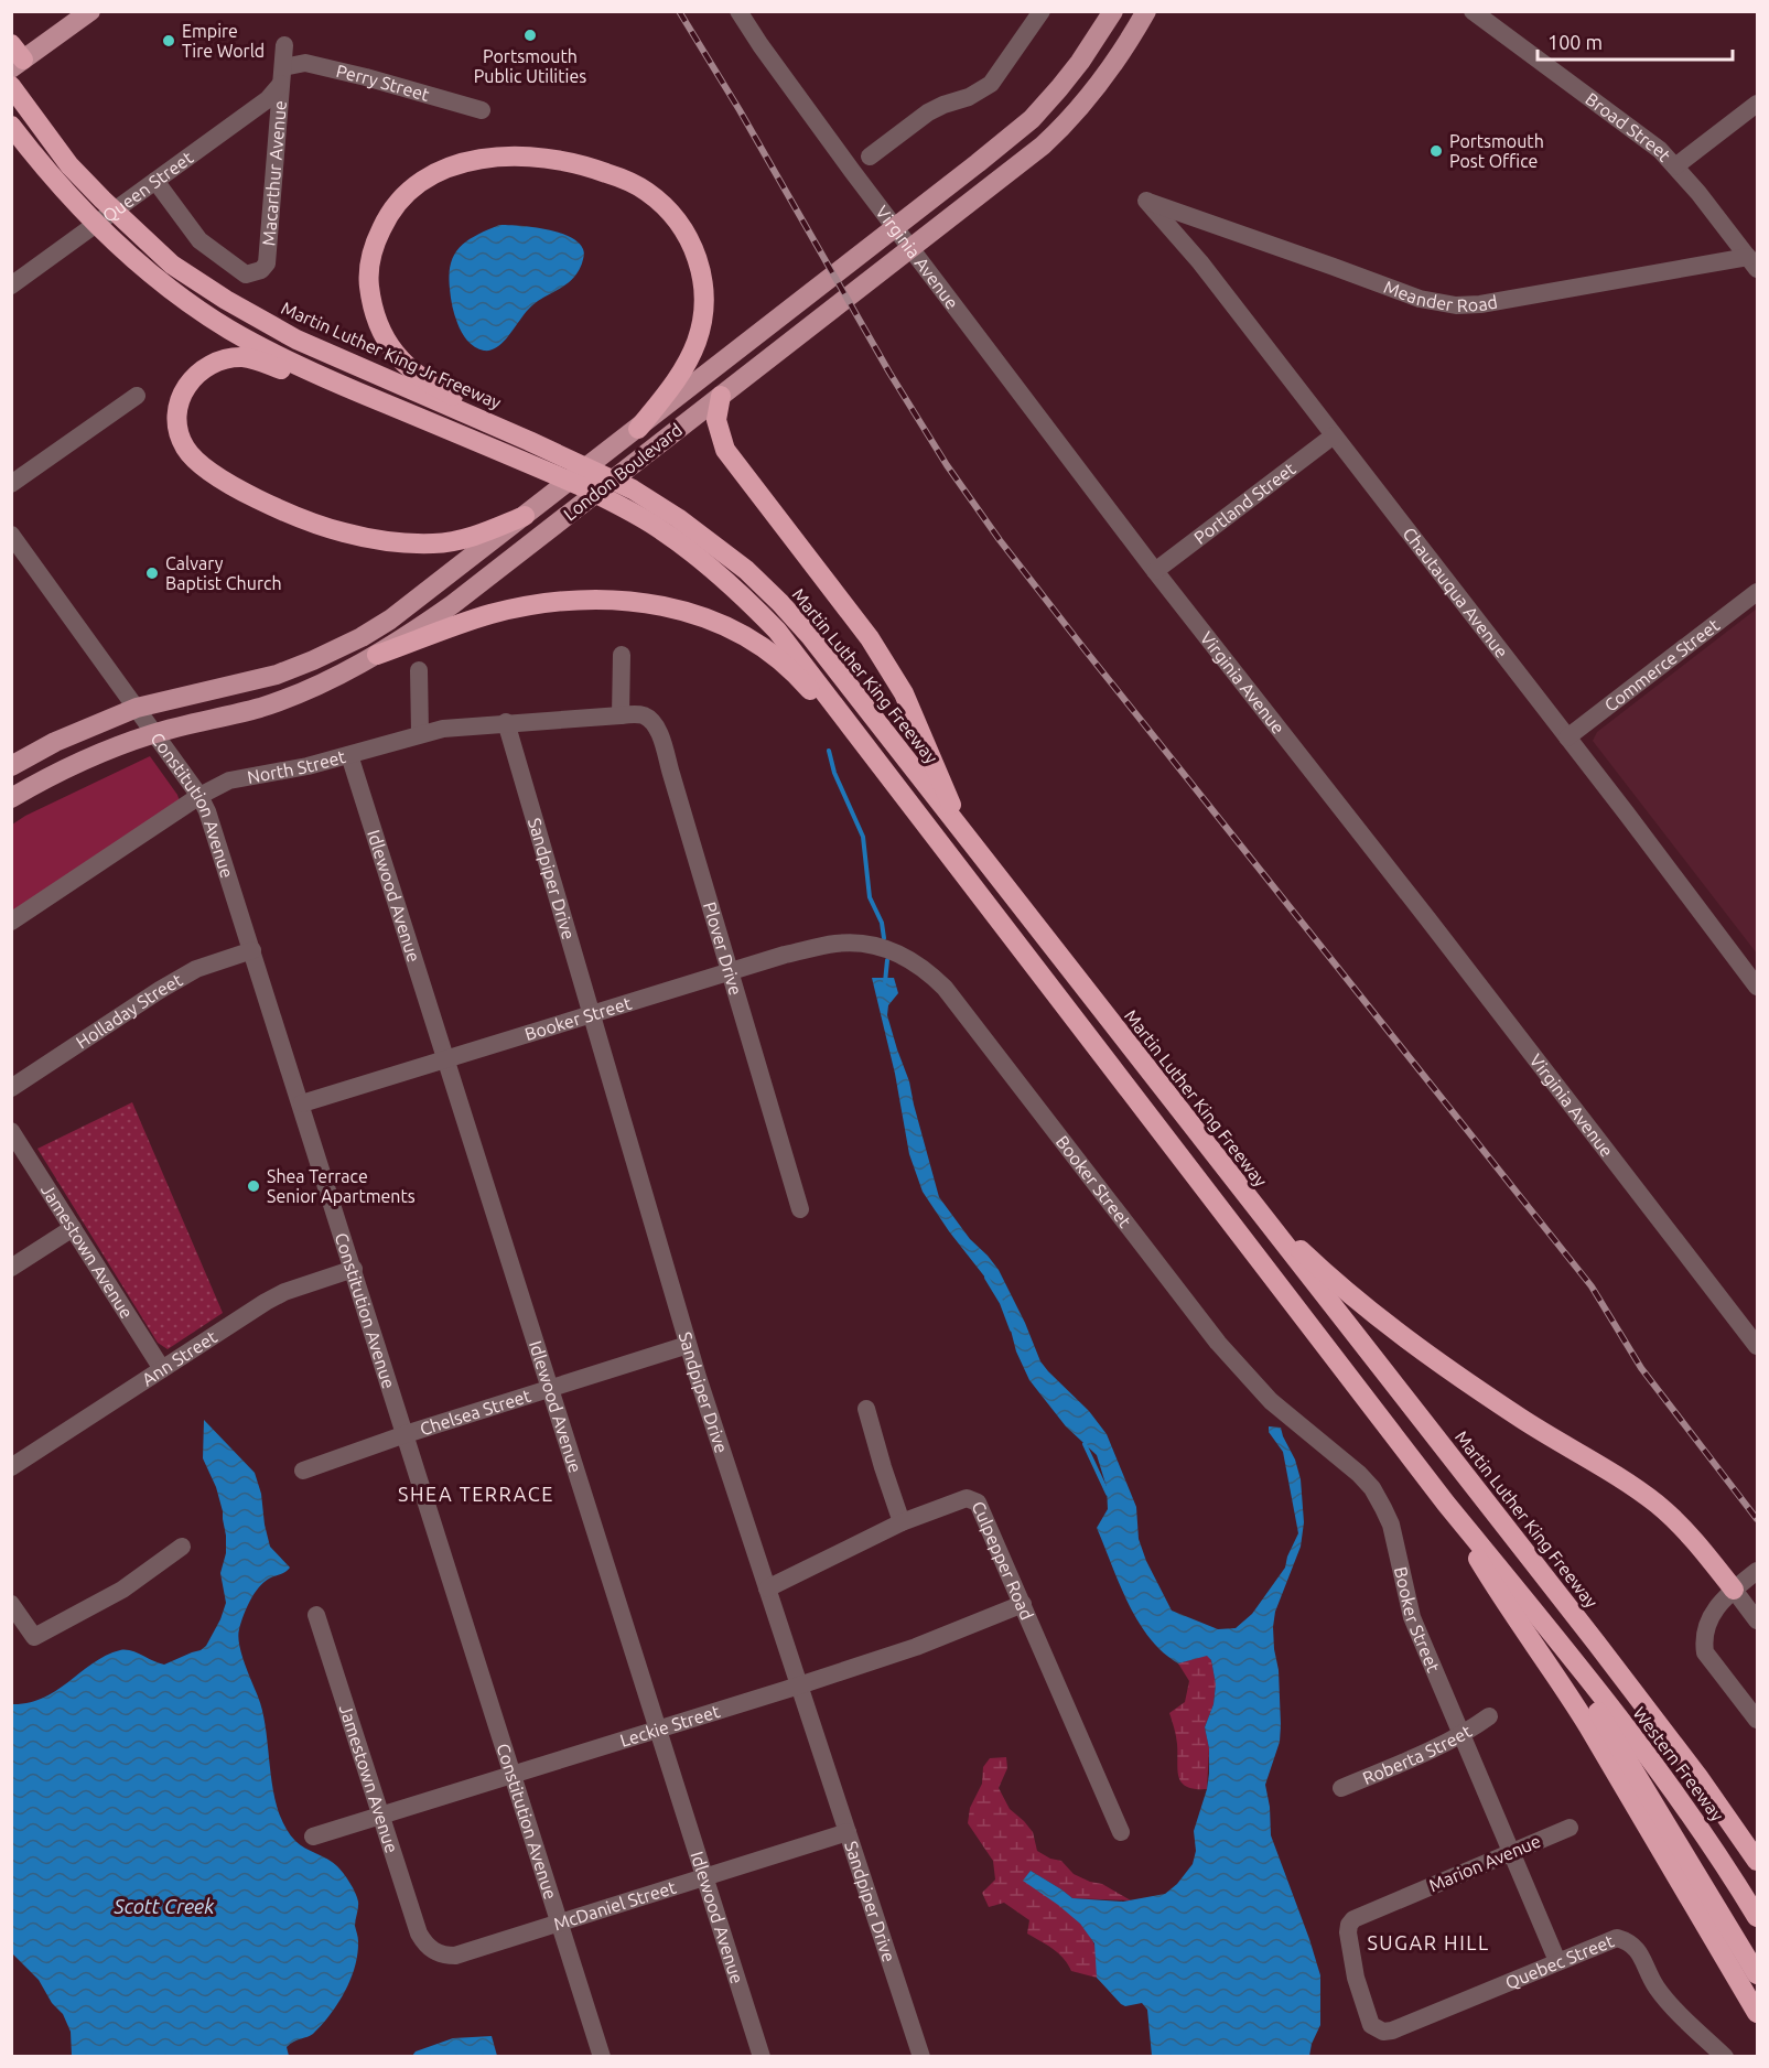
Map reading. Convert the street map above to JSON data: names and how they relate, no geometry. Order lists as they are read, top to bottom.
{
  "streets": {
    "highway": ["Martin Luther King Jr Freeway", "Martin Luther King Freeway", "Western Freeway"],
    "main road": ["London Boulevard"],
    "street": [
      "Perry Street",
      "Broad Street",
      "Macarthur Avenue",
      "Queen Street",
      "Virginia Avenue",
      "Meander Road",
      "Portland Street",
      "Chautauqua Avenue",
      "Commerce Street",
      "North Street",
      "Constitution Avenue",
      "Sandpiper Drive",
      "Idlewood Avenue",
      "Plover Drive",
      "Holladay Street",
      "Booker Street",
      "Jamestown Avenue",
      "Ann Street",
      "Chelsea Street",
      "Culpepper Road",
      "Leckie Street",
      "Roberta Street",
      "Marion Avenue",
      "McDaniel Street",
      "Quebec Street"
    ]
  },
  "crossings": [
    ["Perry Street", "Macarthur Avenue"],
    ["Perry Street", "Queen Street"],
    ["Broad Street", "Meander Road"],
    ["Macarthur Avenue", "Queen Street"],
    ["Virginia Avenue", "Portland Street"],
    ["Meander Road", "Chautauqua Avenue"],
    ["Martin Luther King Jr Freeway", "Martin Luther King Freeway"],
    ["London Boulevard", "Constitution Avenue"],
    ["Portland Street", "Chautauqua Avenue"],
    ["Chautauqua Avenue", "Commerce Street"],
    ["North Street", "Constitution Avenue"],
    ["North Street", "Sandpiper Drive"],
    ["North Street", "Idlewood Avenue"],
    ["North Street", "Plover Drive"],
    ["Constitution Avenue", "Holladay Street"],
    ["Constitution Avenue", "Booker Street"],
    ["Constitution Avenue", "Ann Street"],
    ["Constitution Avenue", "Chelsea Street"],
    ["Constitution Avenue", "Leckie Street"],
    ["Constitution Avenue", "McDaniel Street"],
    ["Sandpiper Drive", "Booker Street"],
    ["Sandpiper Drive", "Chelsea Street"],
    ["Sandpiper Drive", "Culpepper Road"],
    ["Sandpiper Drive", "Leckie Street"],
    ["Sandpiper Drive", "McDaniel Street"],
    ["Idlewood Avenue", "Booker Street"],
    ["Idlewood Avenue", "Chelsea Street"],
    ["Idlewood Avenue", "Leckie Street"],
    ["Idlewood Avenue", "McDaniel Street"],
    ["Plover Drive", "Booker Street"],
    ["Booker Street", "Roberta Street"],
    ["Booker Street", "Marion Avenue"],
    ["Booker Street", "Quebec Street"],
    ["Jamestown Avenue", "Ann Street"],
    ["Jamestown Avenue", "Leckie Street"],
    ["Jamestown Avenue", "McDaniel Street"],
    ["Culpepper Road", "Leckie Street"],
    ["Marion Avenue", "Quebec Street"]
  ],
  "districts": ["SHEA TERRACE", "SUGAR HILL"],
  "water": ["Scott Creek"],
  "places": [
    "Portsmouth Public Utilities",
    "Empire Tire World",
    "Portsmouth Post Office",
    "Calvary Baptist Church",
    "Shea Terrace Senior Apartments"
  ],
  "scale_bar": "100 m"
}
